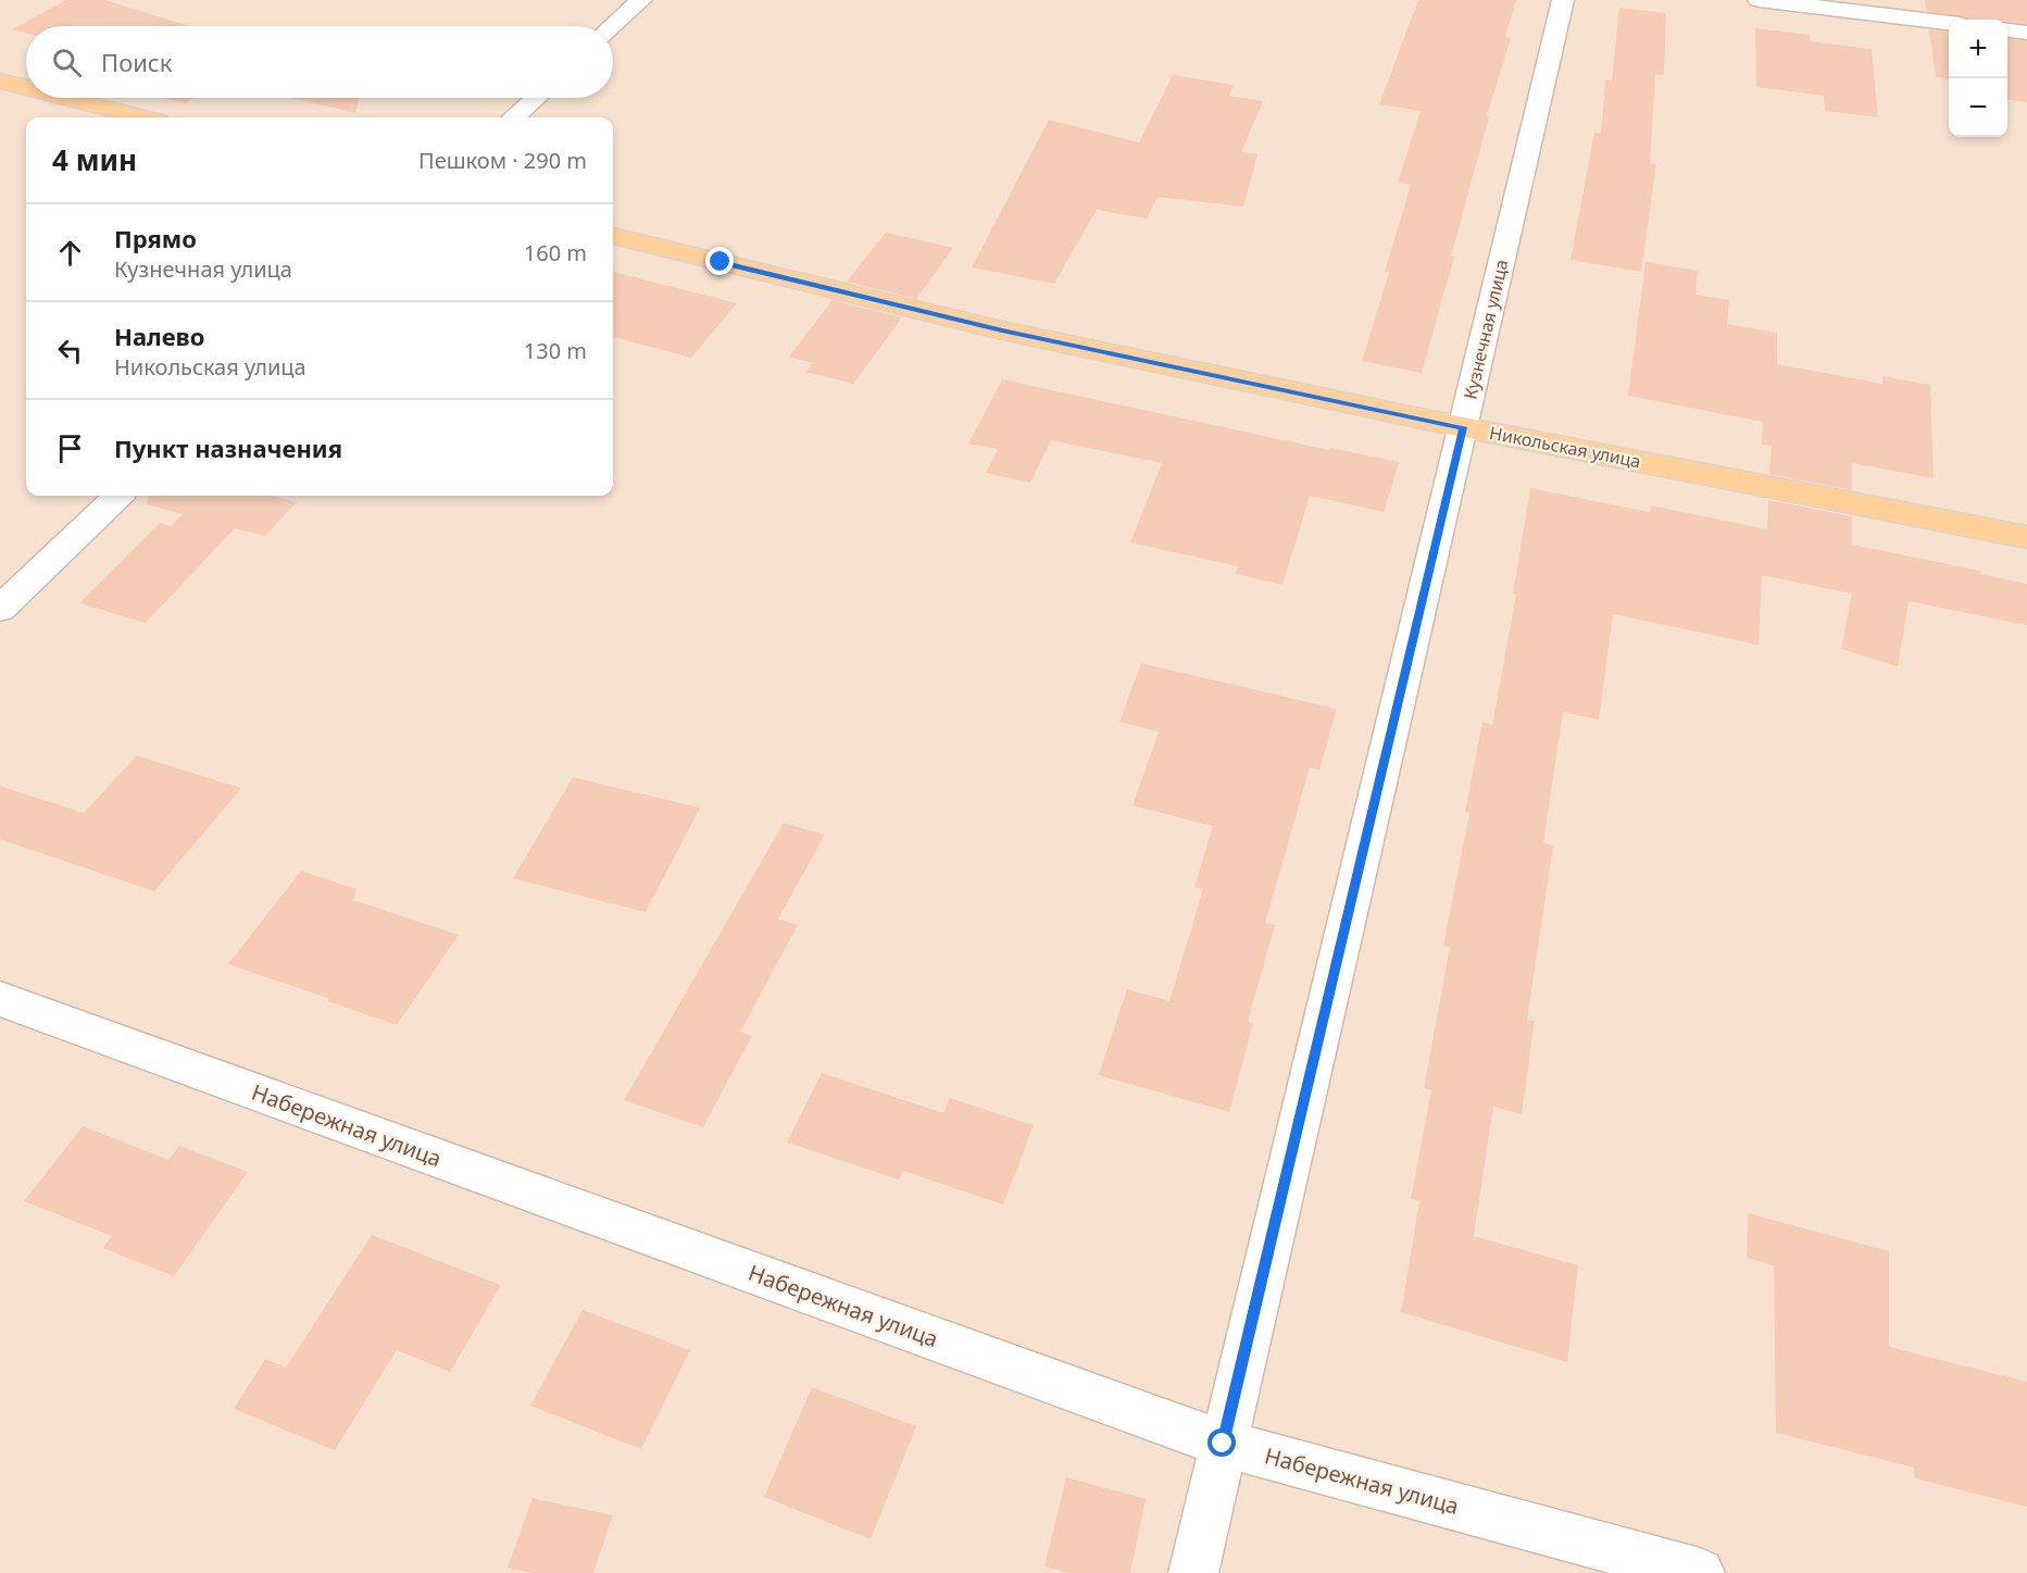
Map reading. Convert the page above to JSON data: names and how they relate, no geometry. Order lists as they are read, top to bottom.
{
  "streets": {
    "main road": ["Никольская улица"],
    "street": ["Кузнечная улица", "Набережная улица"]
  },
  "crossings": [
    ["Кузнечная улица", "Никольская улица"],
    ["Кузнечная улица", "Набережная улица"]
  ],
  "page": {
    "map_buttons": ["+", "−"],
    "search": "Поиск",
    "heading": ["4 мин", "Пешком · 290 m"],
    "list": [
      ["Прямо", "Кузнечная улица", "160 m"],
      ["Налево", "Никольская улица", "130 m"],
      "Пункт назначения"
    ]
  }
}
